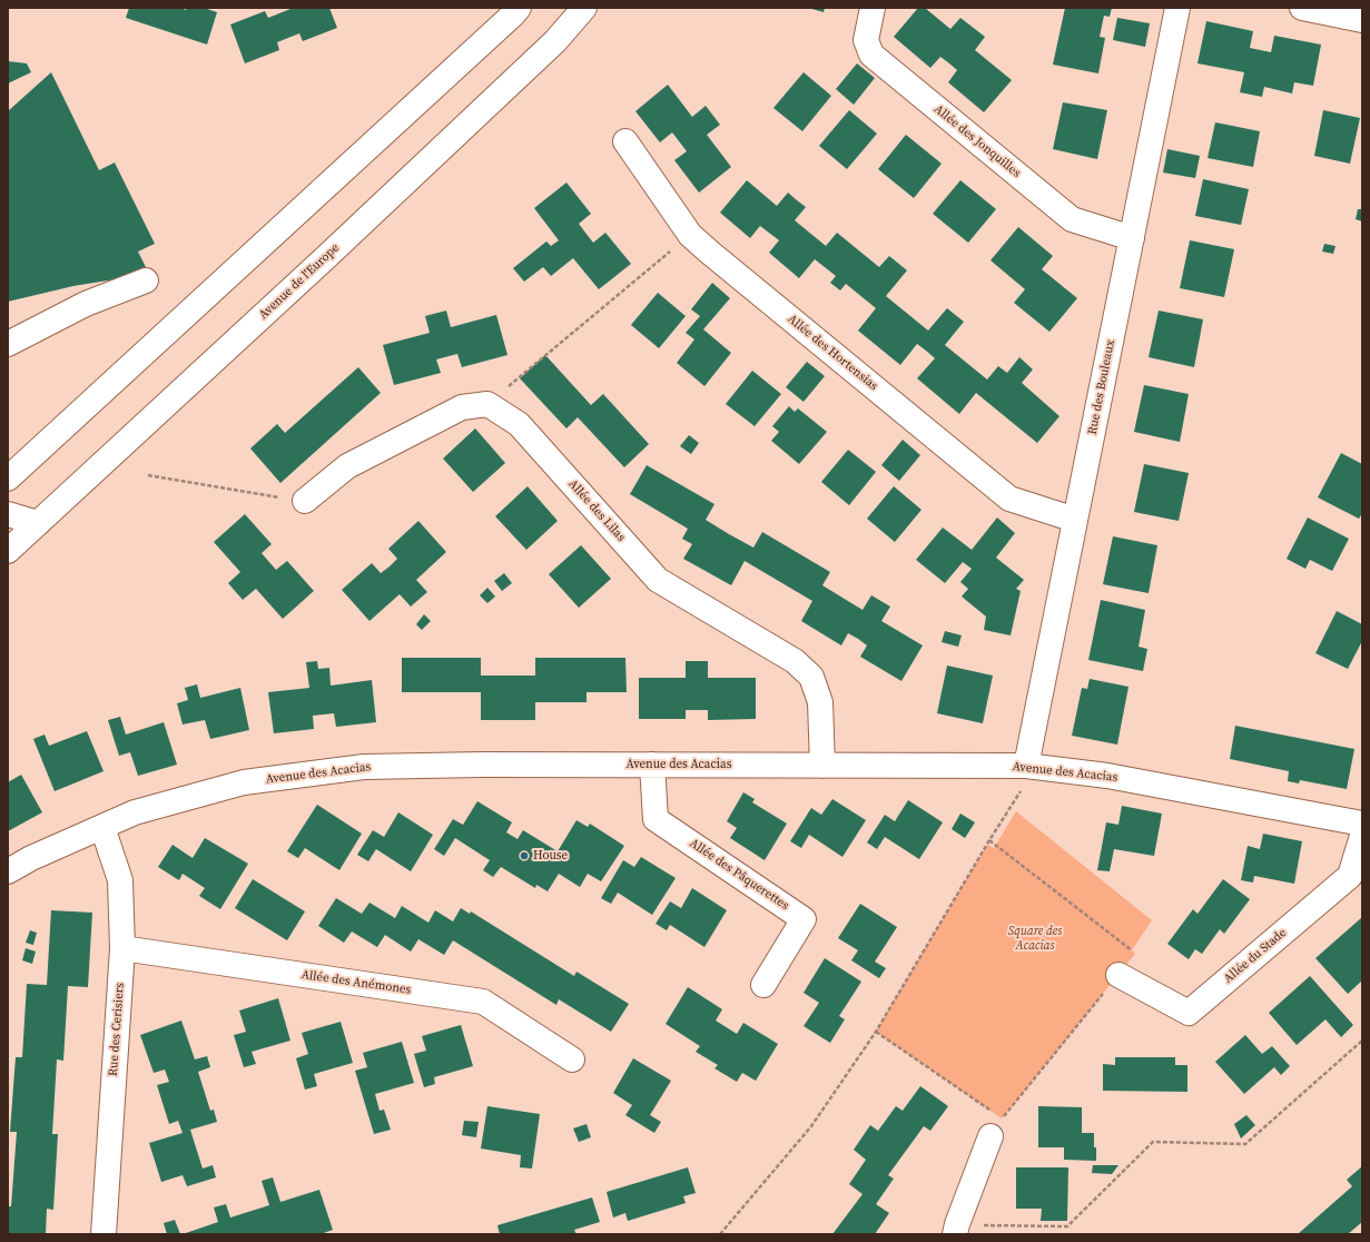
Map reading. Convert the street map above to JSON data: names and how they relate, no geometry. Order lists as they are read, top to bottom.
{
  "streets": {
    "street": [
      "Allée des Jonquilles",
      "Avenue de l'Europe",
      "Allée des Hortensias",
      "Rue des Bouleaux",
      "Allée des Lilas",
      "Avenue des Acacias",
      "Allée des Pâquerettes",
      "Allée du Stade",
      "Allée des Anémones",
      "Rue des Cerisiers"
    ]
  },
  "crossings": [
    ["Allée des Jonquilles", "Rue des Bouleaux"],
    ["Allée des Hortensias", "Rue des Bouleaux"],
    ["Rue des Bouleaux", "Avenue des Acacias"],
    ["Allée des Lilas", "Avenue des Acacias"],
    ["Avenue des Acacias", "Allée des Pâquerettes"],
    ["Avenue des Acacias", "Rue des Cerisiers"],
    ["Allée des Anémones", "Rue des Cerisiers"]
  ],
  "parks": ["Square des Acacias"],
  "places": ["House"]
}
